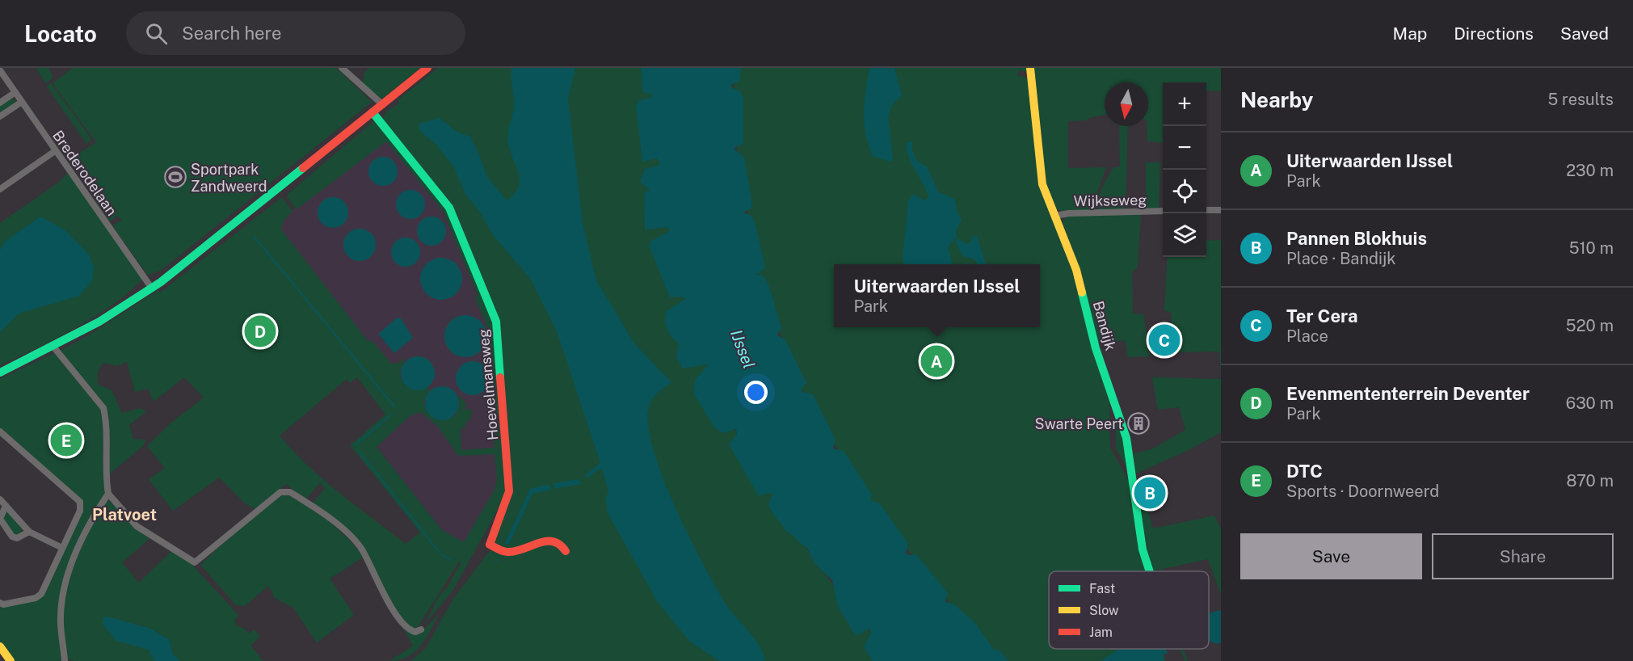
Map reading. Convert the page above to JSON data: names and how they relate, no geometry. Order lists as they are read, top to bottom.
{
  "streets": {
    "street": [
      "Brederodelaan",
      "Wijkseweg",
      "Bandijk",
      "Hoevelmansweg"
    ]
  },
  "crossings": [
    ["Wijkseweg", "Bandijk"]
  ],
  "districts": ["Platvoet"],
  "water": ["IJssel"],
  "places": {
    "sports": ["Sportpark Zandweerd"],
    "building": ["Swarte Peert"]
  },
  "legend": ["Fast", "Slow", "Jam"],
  "north": "bottom",
  "page": {
    "header": "Locato",
    "search": "Search here",
    "nav": ["Map", "Directions", "Saved"],
    "heading": ["Nearby", "5 results"],
    "map_buttons": ["+", "−"],
    "list": [
      {
        "mark": "A",
        "name": "Uiterwaarden IJssel",
        "note": "Park",
        "value": "230 m"
      },
      {
        "mark": "B",
        "name": "Pannen Blokhuis",
        "note": "Place · Bandijk",
        "value": "510 m"
      },
      {
        "mark": "C",
        "name": "Ter Cera",
        "note": "Place",
        "value": "520 m"
      },
      {
        "mark": "D",
        "name": "Evenmententerrein Deventer",
        "note": "Park",
        "value": "630 m"
      },
      {
        "mark": "E",
        "name": "DTC",
        "note": "Sports · Doornweerd",
        "value": "870 m"
      }
    ],
    "popup": ["Uiterwaarden IJssel", "Park"],
    "pins": [
      "D",
      "C",
      "A",
      "E",
      "B"
    ],
    "buttons": ["Save", "Share"]
  }
}
